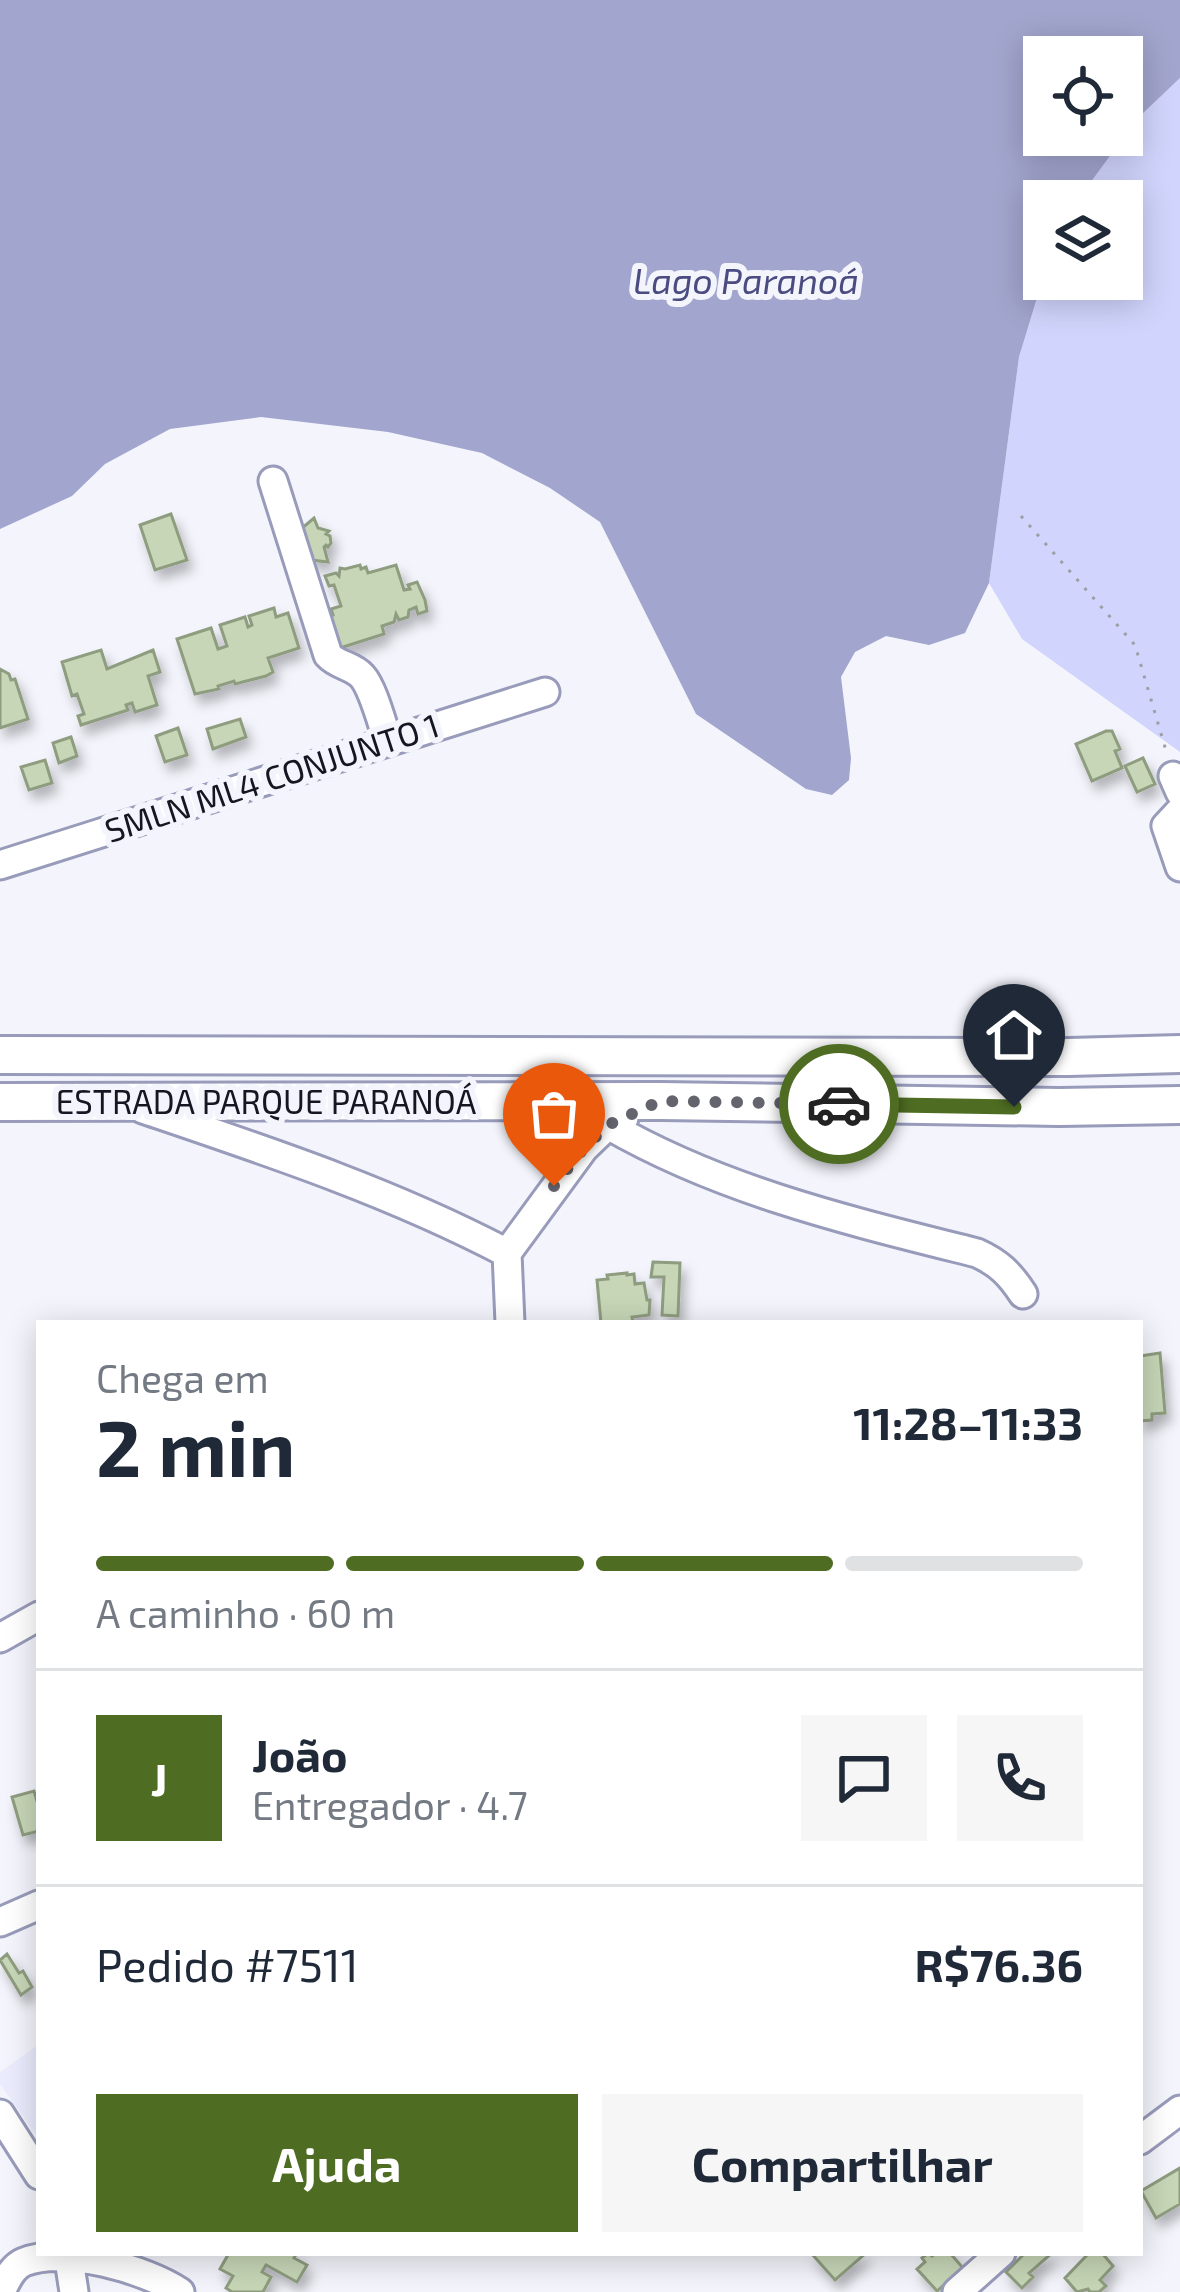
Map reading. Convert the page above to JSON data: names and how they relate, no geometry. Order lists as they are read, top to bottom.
{
  "streets": {
    "main road": ["ESTRADA PARQUE PARANOÁ"],
    "street": ["SMLN ML4 CONJUNTO 1"]
  },
  "water": ["Lago Paranoá"],
  "page": {
    "heading": ["2 min", "Chega em", "11:28–11:33"],
    "panel": [
      "João",
      "Entregador · 4.7",
      "Pedido #7511",
      "R$76.36"
    ],
    "bar": "A caminho · 60 m",
    "round": "J",
    "buttons": ["Ajuda", "Compartilhar"]
  }
}
